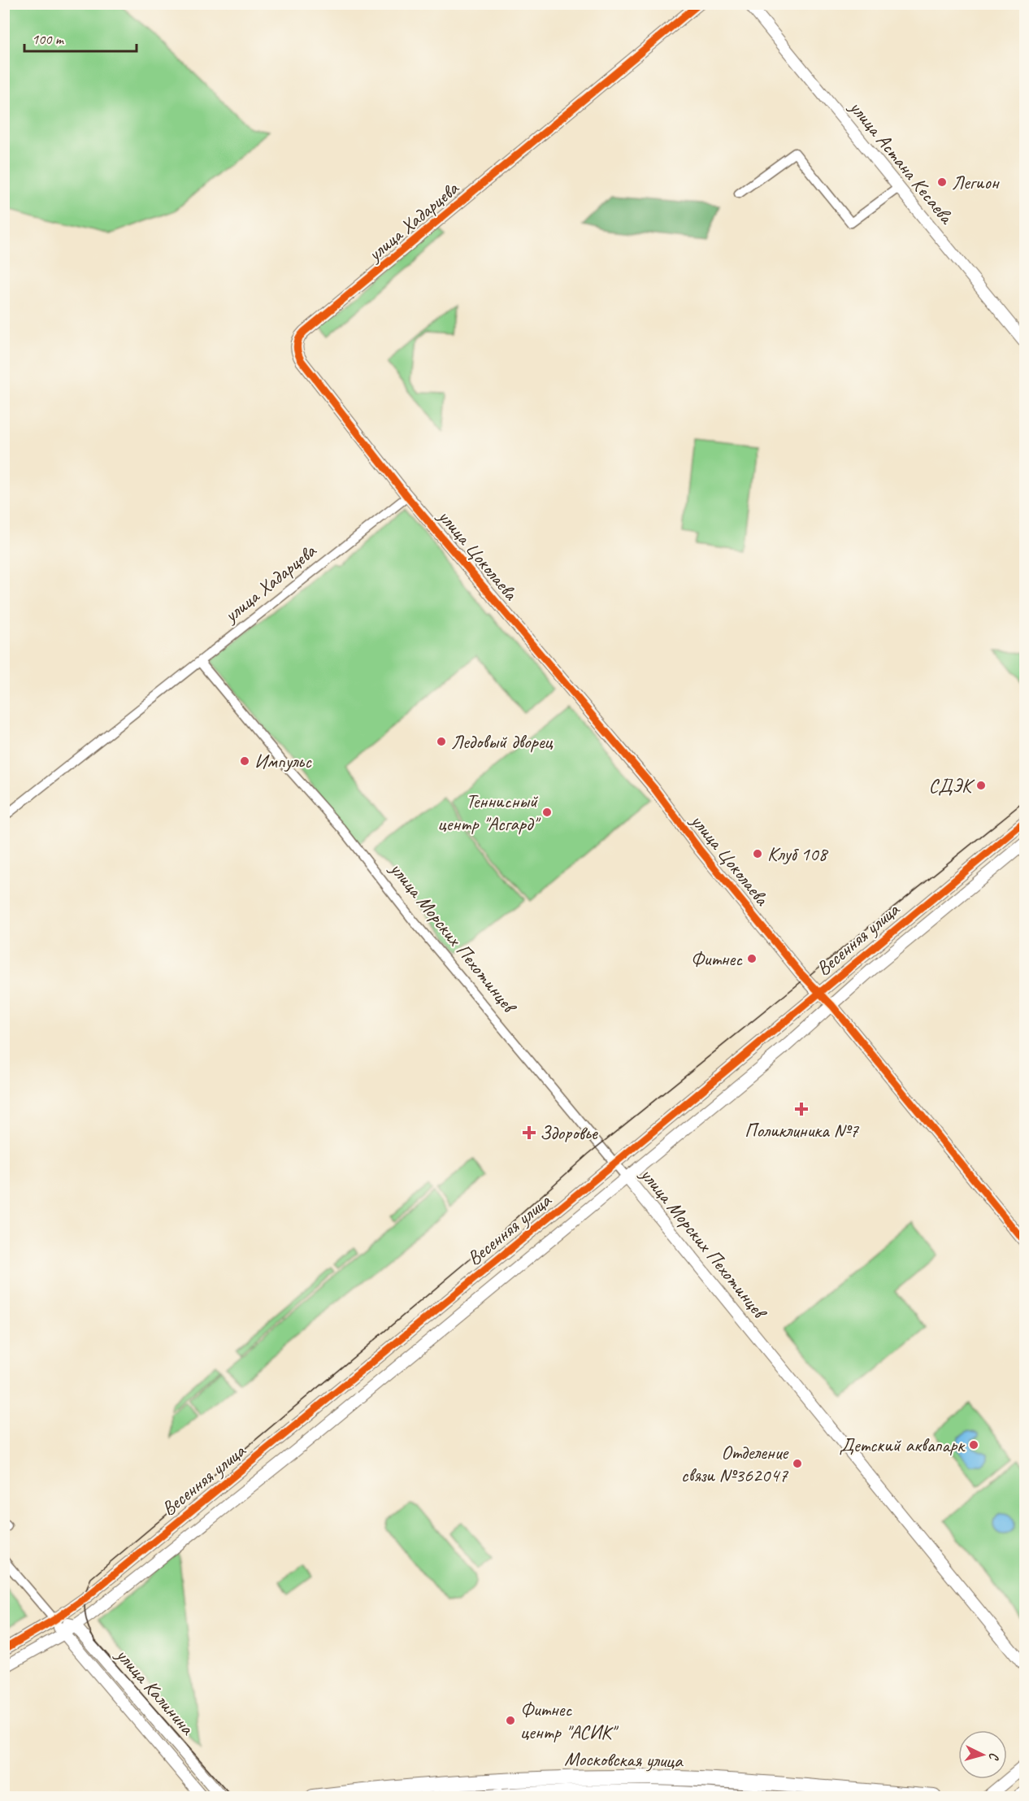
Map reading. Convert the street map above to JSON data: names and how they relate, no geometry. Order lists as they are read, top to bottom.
{
  "streets": {
    "highway": ["Московская улица"],
    "street": [
      "улица Астана Кесаева",
      "улица Хадарцева",
      "улица Цоколаева",
      "улица Морских Пехотинцев",
      "Весенняя улица",
      "улица Калинина"
    ]
  },
  "crossings": [
    ["улица Хадарцева", "улица Цоколаева"],
    ["улица Хадарцева", "улица Морских Пехотинцев"],
    ["улица Цоколаева", "Весенняя улица"],
    ["улица Морских Пехотинцев", "Весенняя улица"],
    ["Весенняя улица", "улица Калинина"]
  ],
  "places": {
    "other": [
      "Легион",
      "Ледовый дворец",
      "Импульс",
      "СДЭК",
      "Теннисный центр \"Асгард\"",
      "Клуб 108",
      "Фитнес",
      "Детский аквапарк",
      "Отделение связи №362047",
      "Фитнес центр \"АСИК\""
    ],
    "health": ["Поликлиника №7", "Здоровье"]
  },
  "scale_bar": "100 m",
  "north": "right"
}
